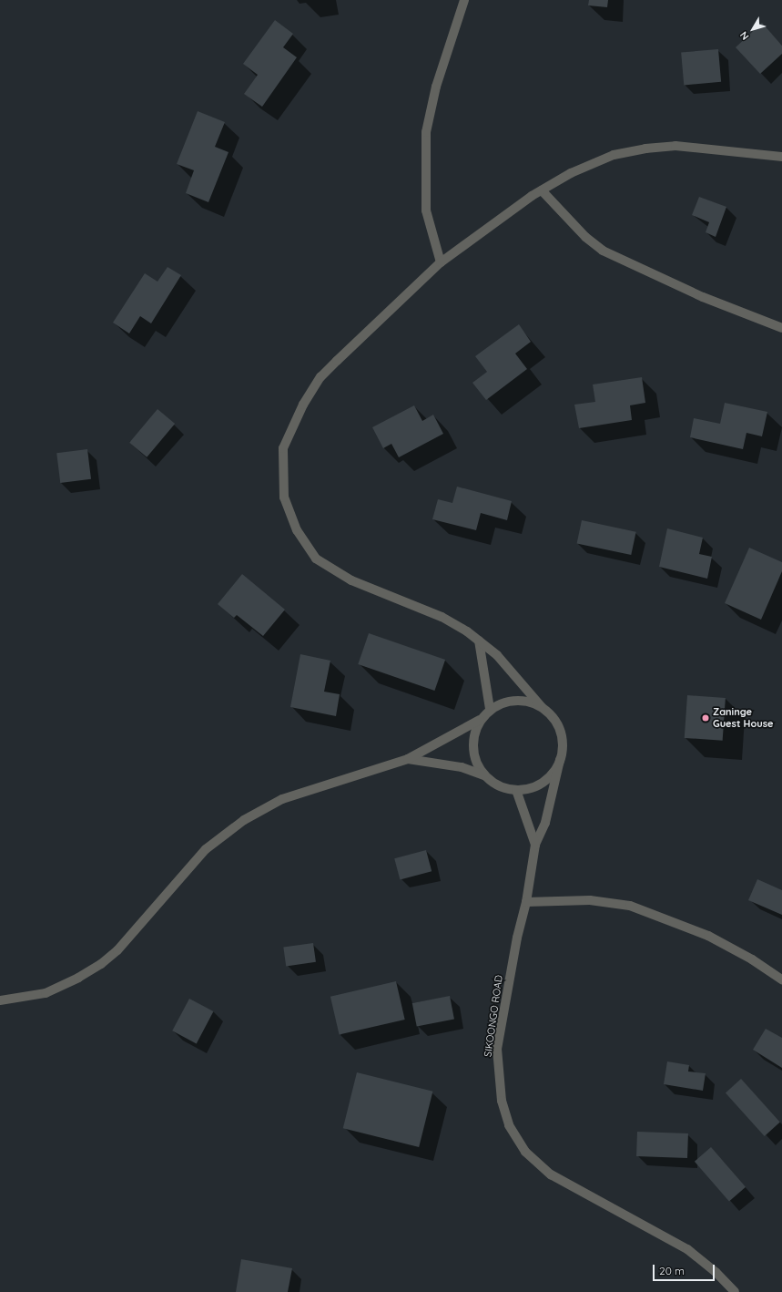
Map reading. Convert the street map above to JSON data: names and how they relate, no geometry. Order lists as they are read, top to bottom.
{
  "streets": {
    "street": ["SIKOONGO ROAD"]
  },
  "places": ["Zaninge Guest House"],
  "scale_bar": "20 m",
  "north": "bottom left"
}
